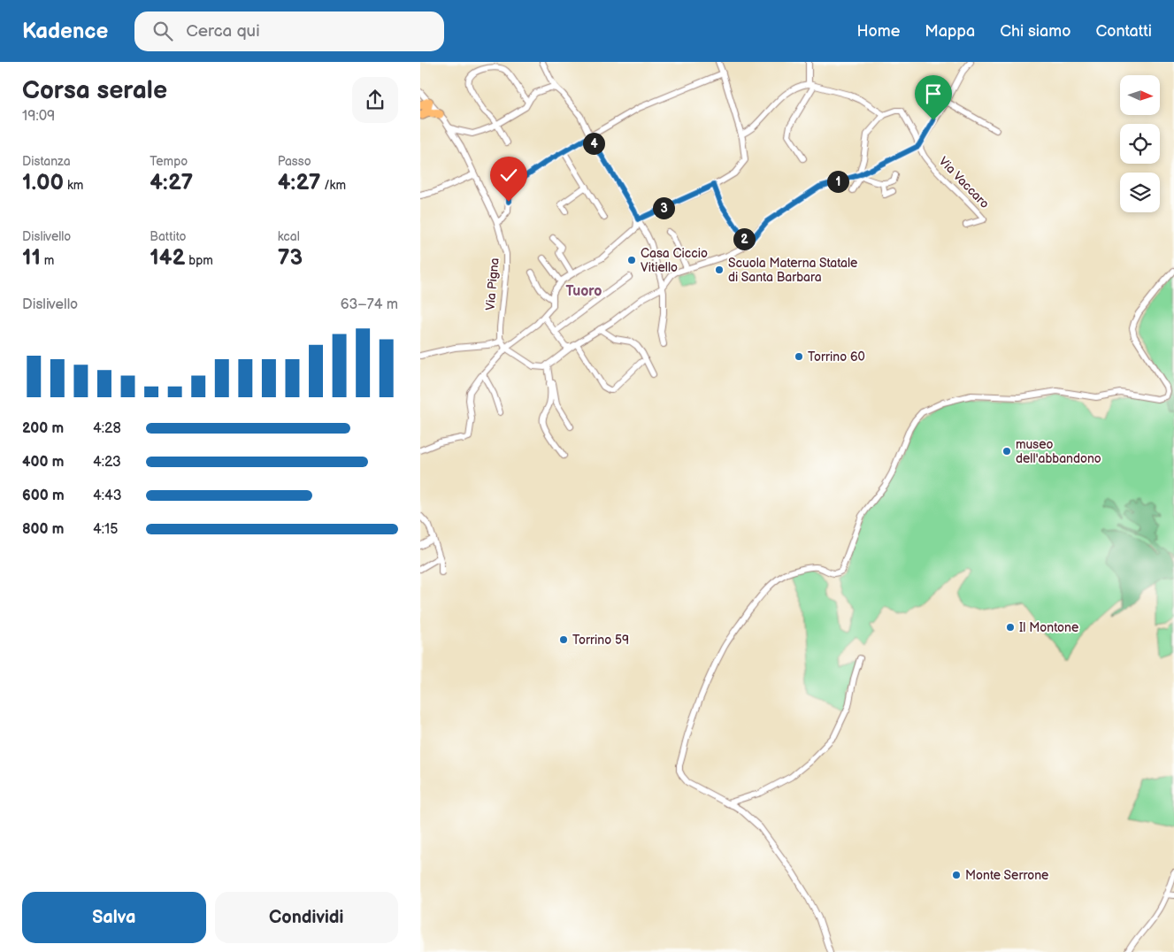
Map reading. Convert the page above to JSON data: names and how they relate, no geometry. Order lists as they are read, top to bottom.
{
  "streets": {
    "street": ["Via Vaccaro", "Via Pigna"]
  },
  "districts": ["Tuoro"],
  "places": [
    "Casa Ciccio Vitiello",
    "Scuola Materna Statale di Santa Barbara",
    "Torrino 60",
    "museo dell'abbandono",
    "Il Montone",
    "Torrino 59",
    "Monte Serrone"
  ],
  "north": "right",
  "page": {
    "header": "Kadence",
    "search": "Cerca qui",
    "nav": [
      "Home",
      "Mappa",
      "Chi siamo",
      "Contatti"
    ],
    "heading": ["Corsa serale", "19:09"],
    "pins": [
      "4",
      "1",
      "3",
      "2"
    ],
    "stats": [
      ["Distanza", "1.00 km"],
      ["Tempo", "4:27"],
      ["Passo", "4:27 /km"],
      ["Dislivello", "11 m"],
      ["Battito", "142 bpm"],
      ["kcal", "73"]
    ],
    "chart": ["Dislivello", "63–74 m"],
    "list": [
      {
        "name": "200 m",
        "note": "4:28"
      },
      {
        "name": "400 m",
        "note": "4:23"
      },
      {
        "name": "600 m",
        "note": "4:43"
      },
      {
        "name": "800 m",
        "note": "4:15"
      }
    ],
    "buttons": ["Salva", "Condividi"]
  }
}
